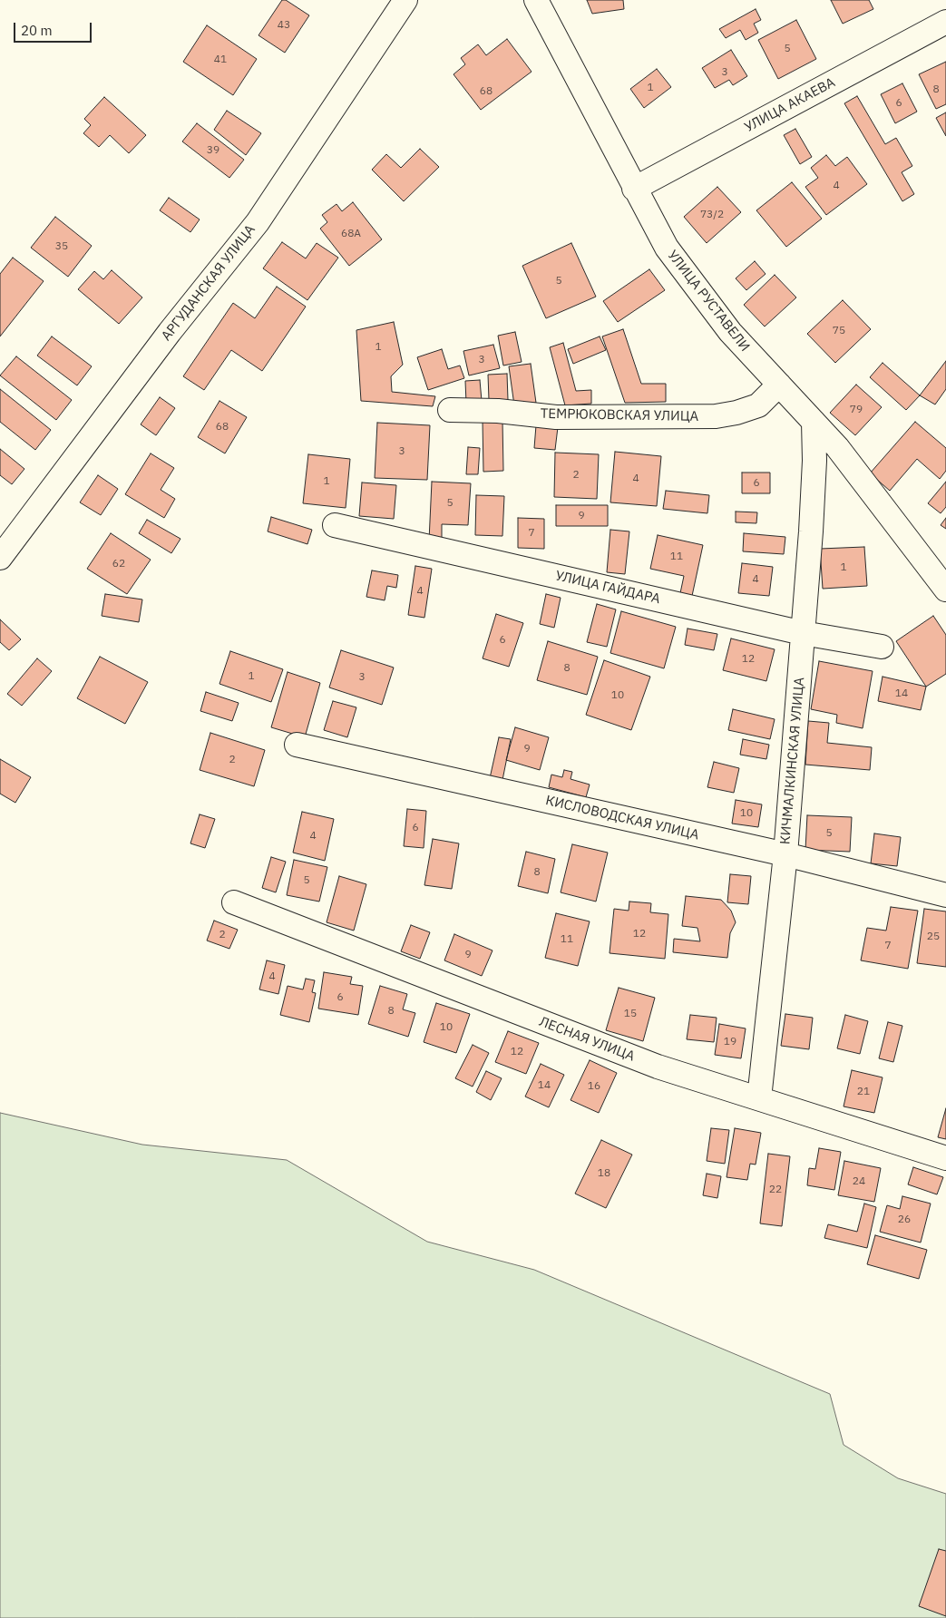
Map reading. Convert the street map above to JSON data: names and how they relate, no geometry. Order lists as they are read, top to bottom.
{
  "streets": {
    "street": [
      "УЛИЦА АКАЕВА",
      "АРГУДАНСКАЯ УЛИЦА",
      "УЛИЦА РУСТАВЕЛИ",
      "ТЕМРЮКОВСКАЯ УЛИЦА",
      "УЛИЦА ГАЙДАРА",
      "КИЧМАЛКИНСКАЯ УЛИЦА",
      "КИСЛОВОДСКАЯ УЛИЦА",
      "ЛЕСНАЯ УЛИЦА"
    ]
  },
  "crossings": [
    ["УЛИЦА АКАЕВА", "УЛИЦА РУСТАВЕЛИ"],
    ["УЛИЦА РУСТАВЕЛИ", "ТЕМРЮКОВСКАЯ УЛИЦА"],
    ["УЛИЦА РУСТАВЕЛИ", "КИЧМАЛКИНСКАЯ УЛИЦА"],
    ["УЛИЦА ГАЙДАРА", "КИЧМАЛКИНСКАЯ УЛИЦА"],
    ["КИЧМАЛКИНСКАЯ УЛИЦА", "КИСЛОВОДСКАЯ УЛИЦА"],
    ["КИЧМАЛКИНСКАЯ УЛИЦА", "ЛЕСНАЯ УЛИЦА"]
  ],
  "house_numbers": [
    "43",
    "5",
    "41",
    "3",
    "1",
    "8",
    "68",
    "6",
    "39",
    "4",
    "73/2",
    "68А",
    "35",
    "5",
    "75",
    "1",
    "3",
    "79",
    "68",
    "3",
    "2",
    "4",
    "1",
    "6",
    "5",
    "9",
    "7",
    "11",
    "62",
    "1",
    "4",
    "4",
    "6",
    "12",
    "8",
    "1",
    "3",
    "14",
    "10",
    "9",
    "2",
    "10",
    "6",
    "5",
    "4",
    "8",
    "5",
    "12",
    "2",
    "25",
    "11",
    "7",
    "9",
    "4",
    "6",
    "8",
    "15",
    "10",
    "19",
    "12",
    "14",
    "16",
    "21",
    "18",
    "24",
    "22",
    "26"
  ],
  "scale_bar": "20 m"
}
